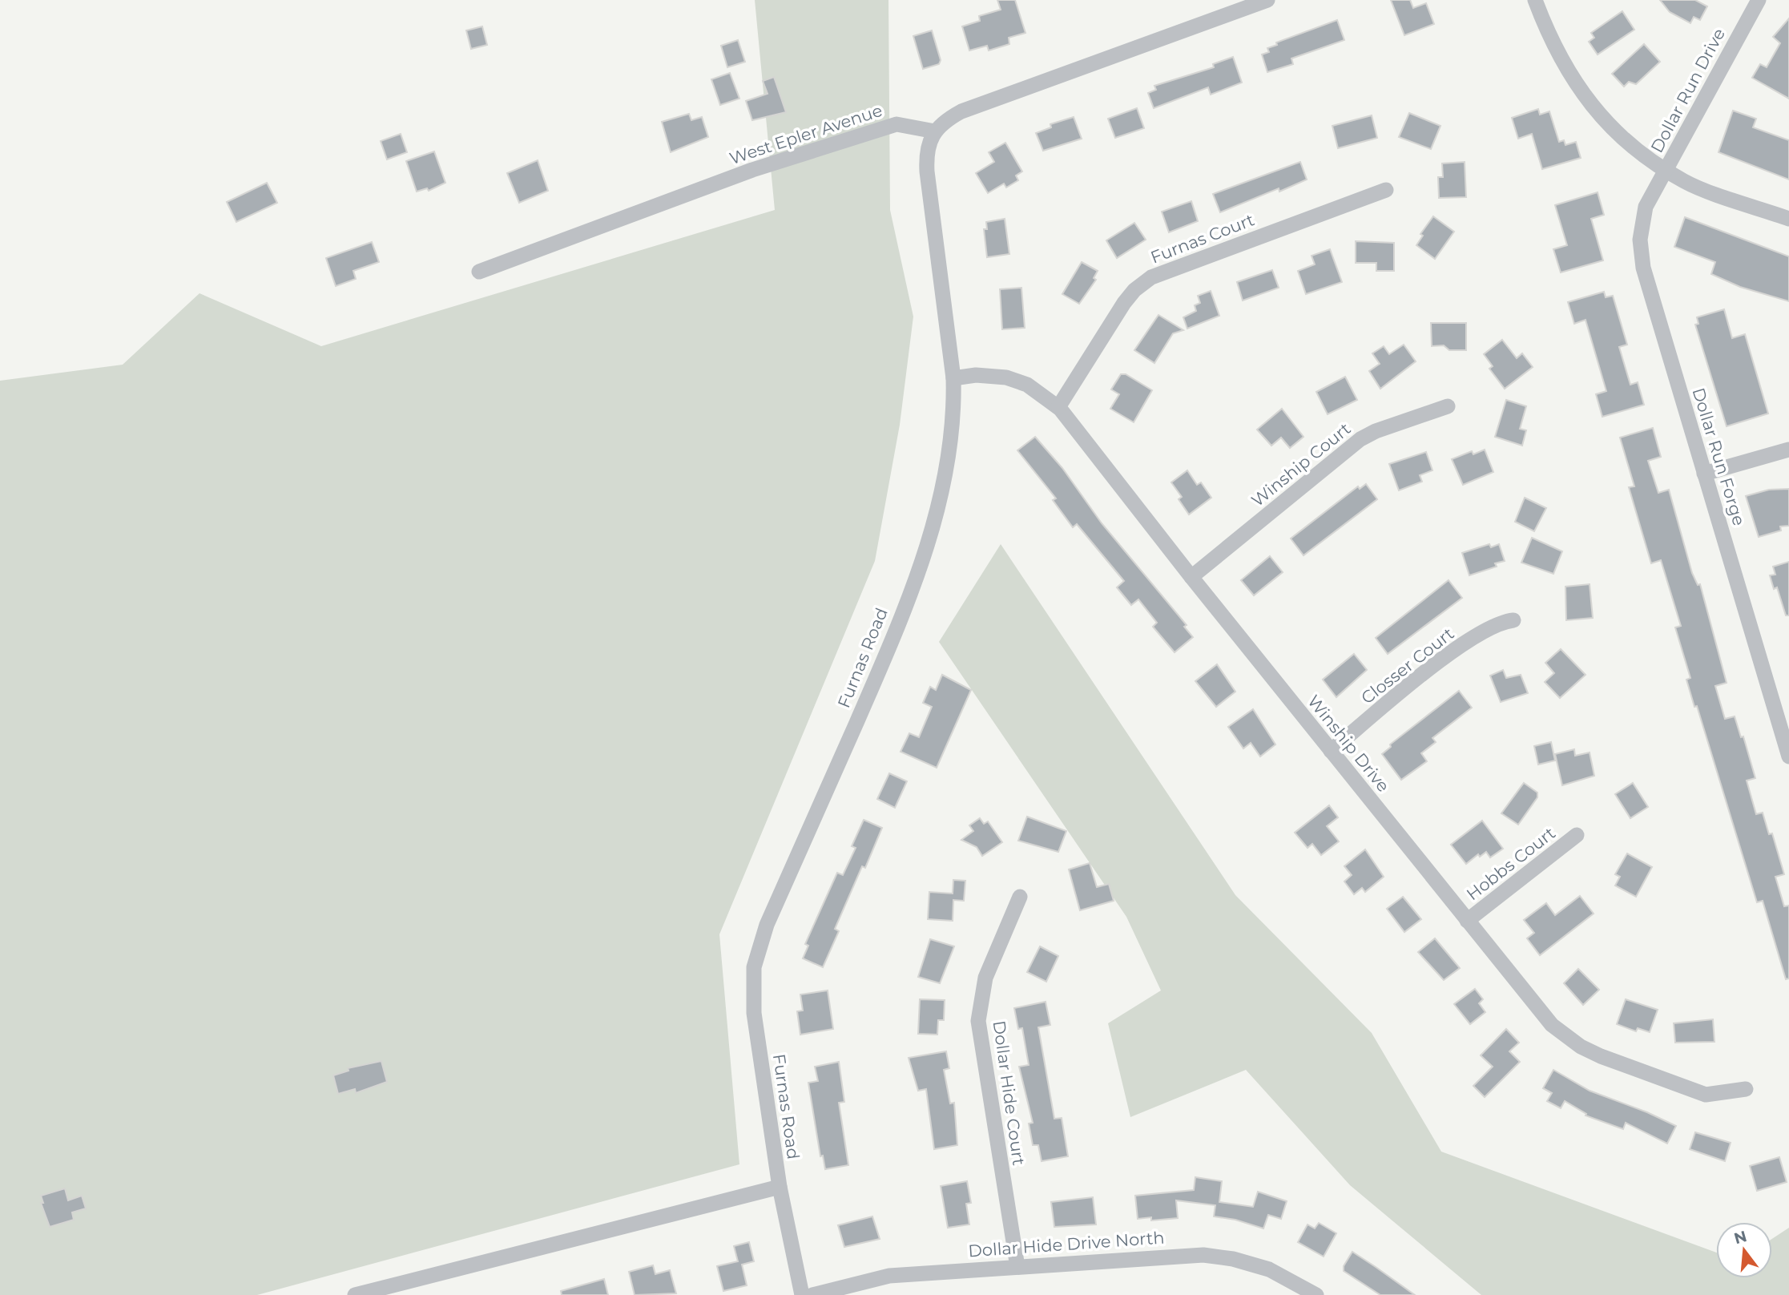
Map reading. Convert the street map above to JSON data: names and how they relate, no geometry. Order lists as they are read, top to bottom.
{
  "streets": {
    "street": [
      "Dollar Run Drive",
      "West Epler Avenue",
      "Furnas Court",
      "Dollar Run Forge",
      "Winship Court",
      "Furnas Road",
      "Closser Court",
      "Winship Drive",
      "Hobbs Court",
      "Dollar Hide Court",
      "Dollar Hide Drive North"
    ]
  },
  "crossings": [
    ["Dollar Run Drive", "Dollar Run Forge"],
    ["West Epler Avenue", "Furnas Road"],
    ["Furnas Court", "Winship Drive"],
    ["Winship Court", "Winship Drive"],
    ["Furnas Road", "Winship Drive"],
    ["Closser Court", "Winship Drive"],
    ["Winship Drive", "Hobbs Court"],
    ["Dollar Hide Court", "Dollar Hide Drive North"]
  ],
  "north": "top"
}
